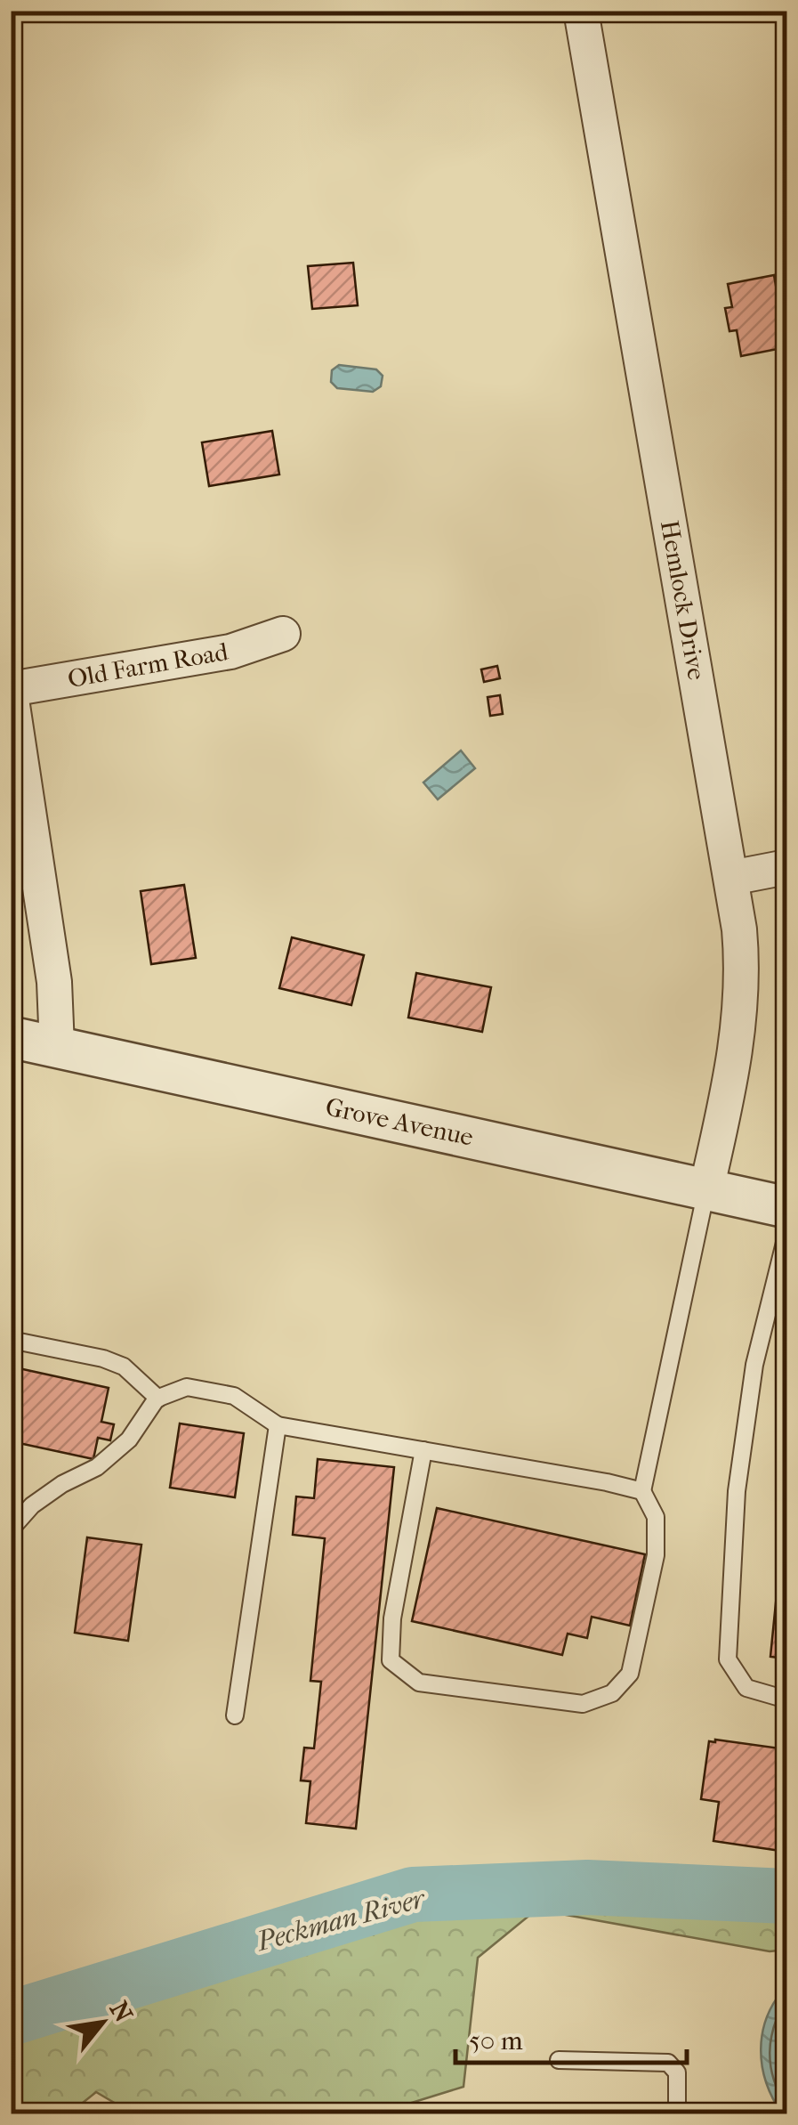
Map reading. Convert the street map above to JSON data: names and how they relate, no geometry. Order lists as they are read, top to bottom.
{
  "streets": {
    "street": ["Hemlock Drive", "Old Farm Road", "Grove Avenue"]
  },
  "crossings": [
    ["Hemlock Drive", "Grove Avenue"]
  ],
  "water": ["Peckman River"],
  "scale_bar": "50 m",
  "north": "top right"
}
